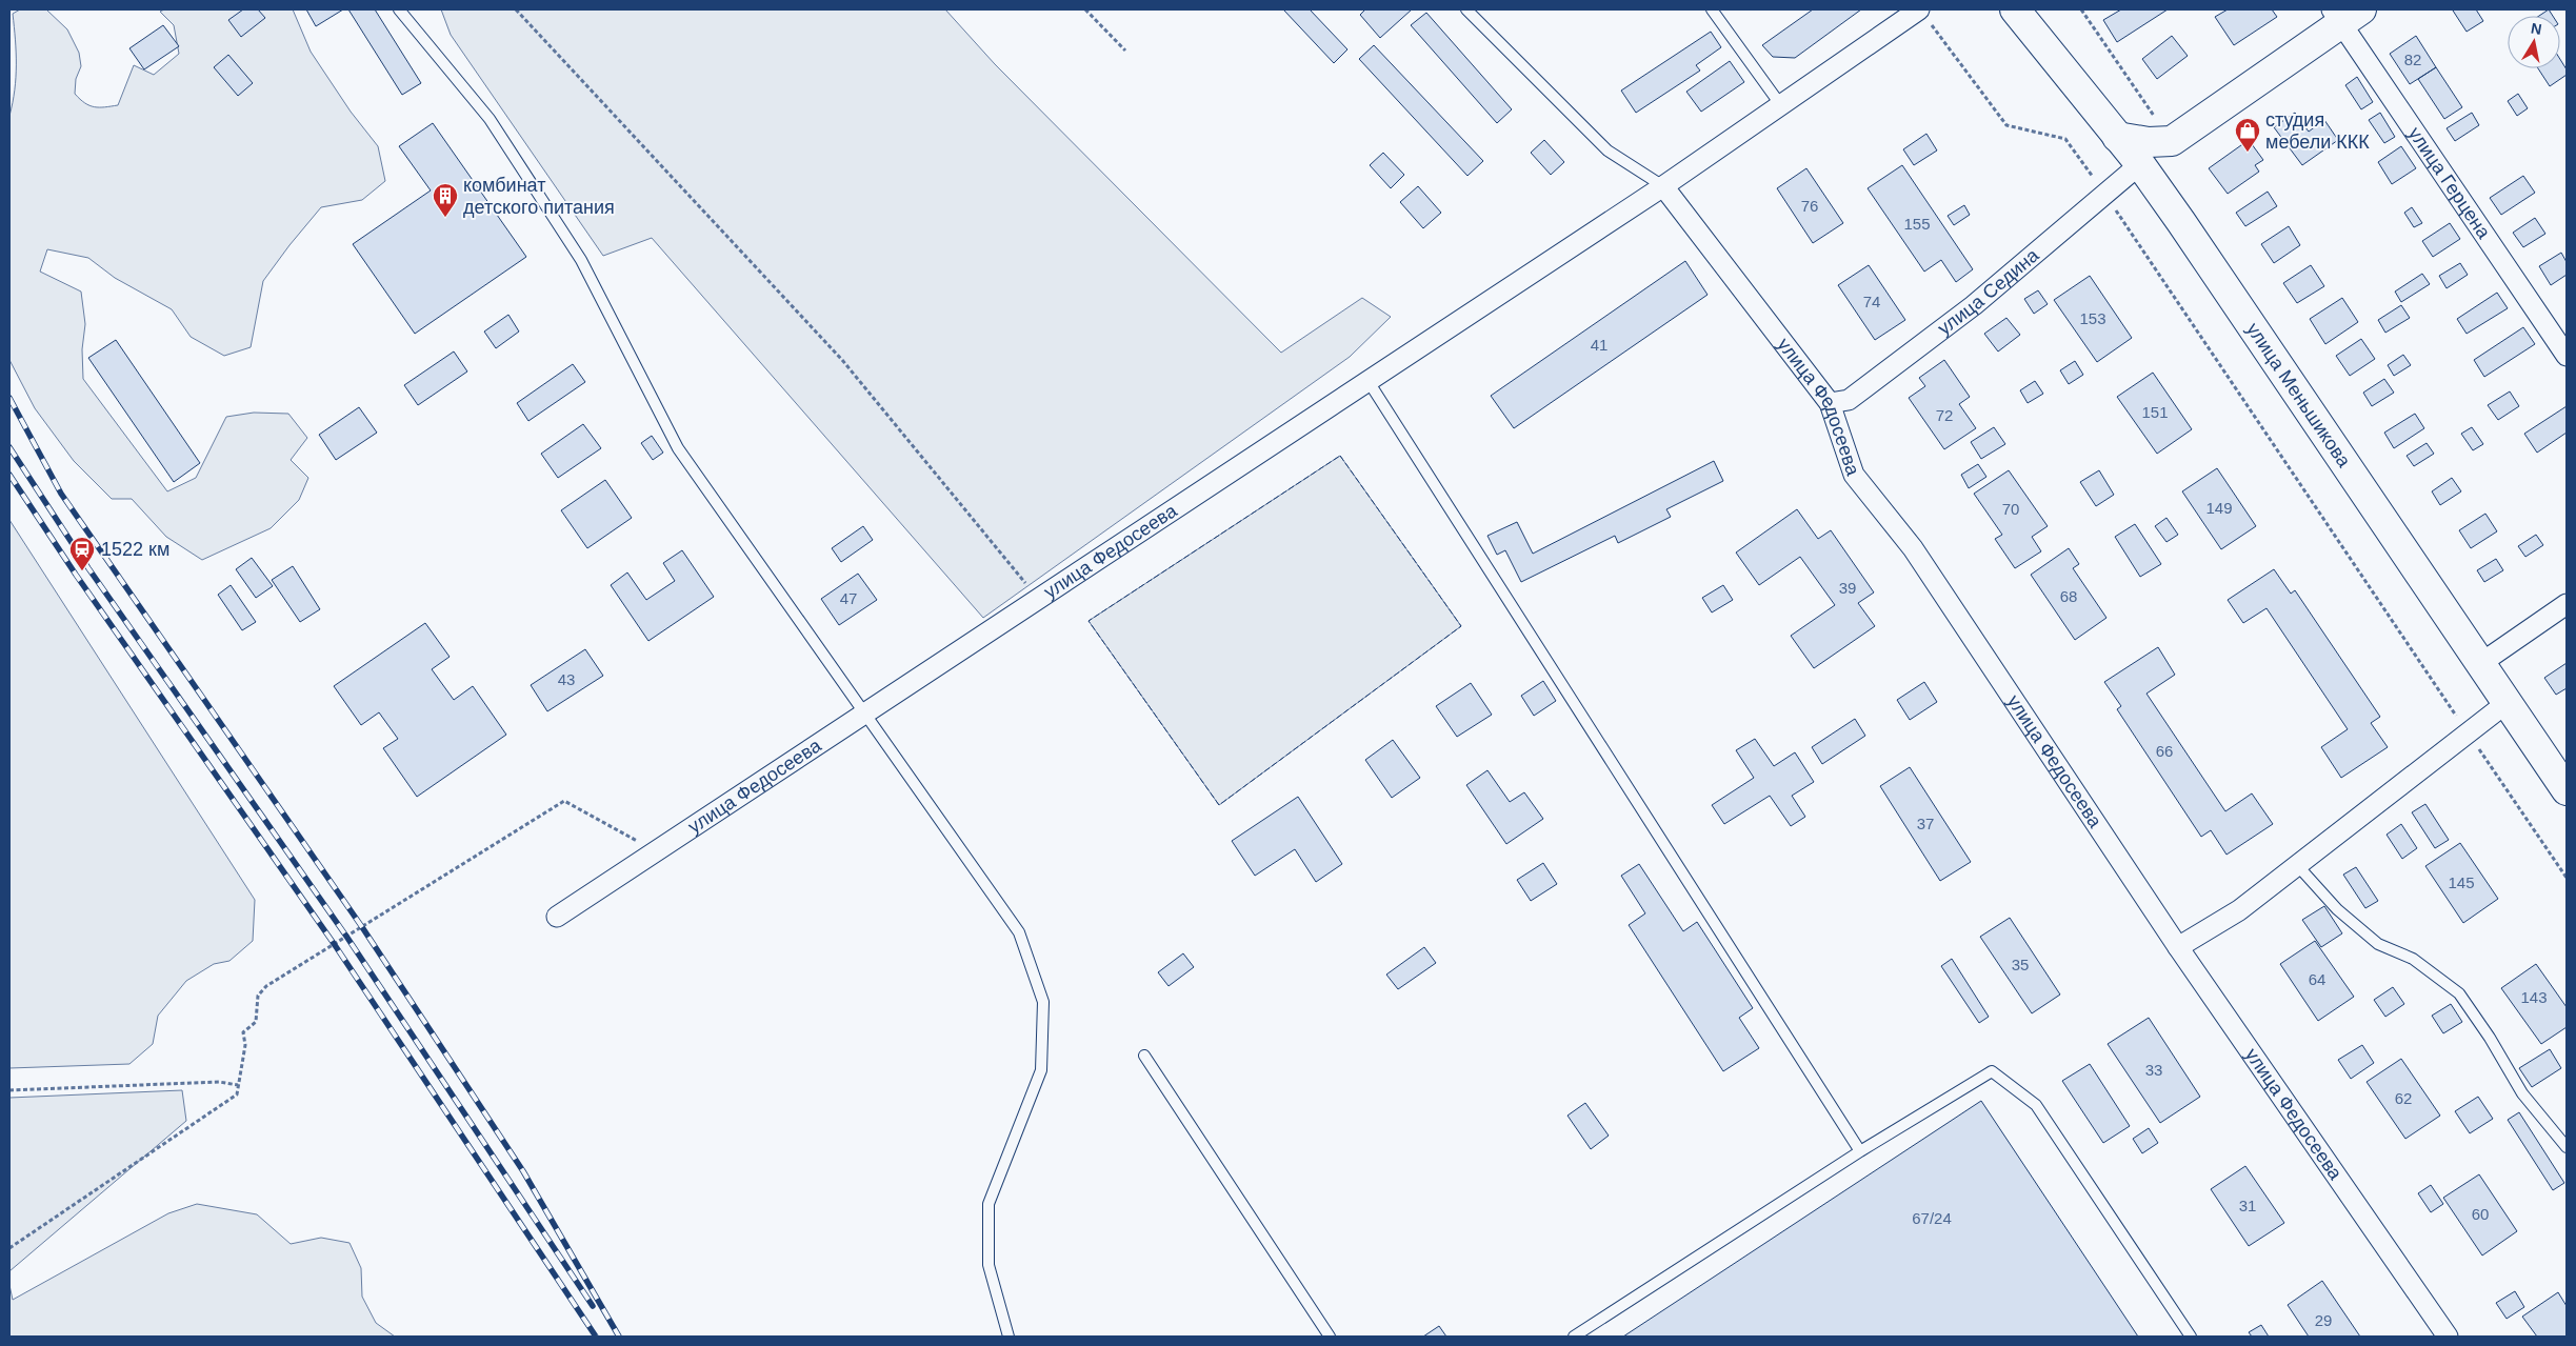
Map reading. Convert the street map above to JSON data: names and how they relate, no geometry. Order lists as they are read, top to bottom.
{
  "streets": {
    "main road": ["улица Меньшикова"],
    "street": ["улица Герцена", "улица Седина", "улица Федосеева"]
  },
  "crossings": [
    ["улица Седина", "улица Меньшикова"],
    ["улица Седина", "улица Федосеева"]
  ],
  "places": {
    "shop": ["студия мебели ККК"],
    "building": ["комбинат детского питания"],
    "station": ["1522 км"]
  },
  "house_numbers": [
    "82",
    "76",
    "155",
    "74",
    "153",
    "41",
    "151",
    "72",
    "149",
    "70",
    "39",
    "68",
    "47",
    "43",
    "66",
    "37",
    "145",
    "35",
    "64",
    "143",
    "33",
    "62",
    "31",
    "60",
    "67/24",
    "29"
  ],
  "north": "top"
}
